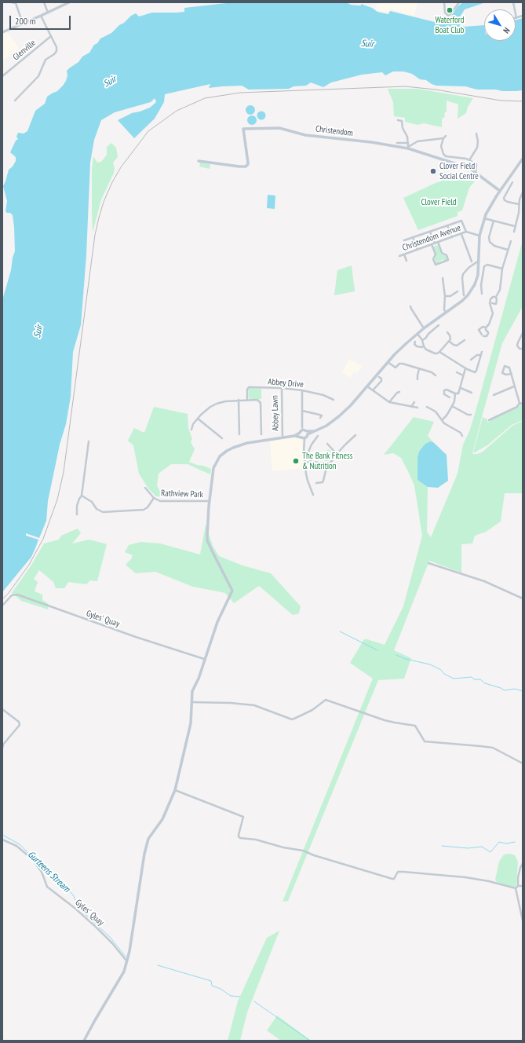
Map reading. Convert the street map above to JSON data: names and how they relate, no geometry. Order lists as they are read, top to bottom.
{
  "streets": {
    "street": [
      "Glenville",
      "Christendom",
      "Christendom Avenue",
      "Abbey Drive",
      "Abbey Lawn",
      "Rathview Park",
      "Gyles' Quay"
    ]
  },
  "crossings": [
    ["Abbey Drive", "Abbey Lawn"]
  ],
  "water": ["Suir", "Gurteens Stream"],
  "parks": ["Clover Field"],
  "places": ["Waterford Boat Club", "Clover Field Social Centre", "The Bank Fitness & Nutrition"],
  "scale_bar": "200 m",
  "north": "bottom right"
}
